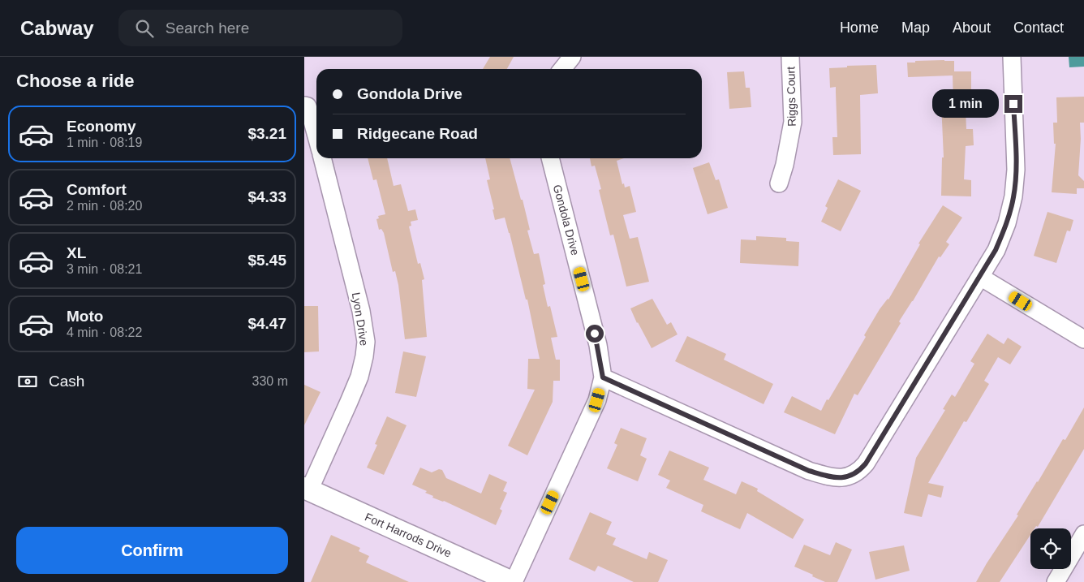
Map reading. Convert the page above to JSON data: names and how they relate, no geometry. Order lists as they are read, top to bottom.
{
  "streets": {
    "street": [
      "Riggs Court",
      "Gondola Drive",
      "Lyon Drive",
      "Fort Harrods Drive"
    ]
  },
  "crossings": [
    ["Gondola Drive", "Fort Harrods Drive"],
    ["Lyon Drive", "Fort Harrods Drive"]
  ],
  "page": {
    "header": "Cabway",
    "search": "Search here",
    "nav": [
      "Home",
      "Map",
      "About",
      "Contact"
    ],
    "heading": "Choose a ride",
    "banner": ["Gondola Drive", "Ridgecane Road"],
    "bubble": "1 min",
    "list": [
      {
        "name": "Economy",
        "note": "1 min · 08:19",
        "value": "$3.21"
      },
      {
        "name": "Comfort",
        "note": "2 min · 08:20",
        "value": "$4.33"
      },
      {
        "name": "XL",
        "note": "3 min · 08:21",
        "value": "$5.45"
      },
      {
        "name": "Moto",
        "note": "4 min · 08:22",
        "value": "$4.47"
      }
    ],
    "pay": ["Cash", "330 m"],
    "buttons": "Confirm"
  }
}
